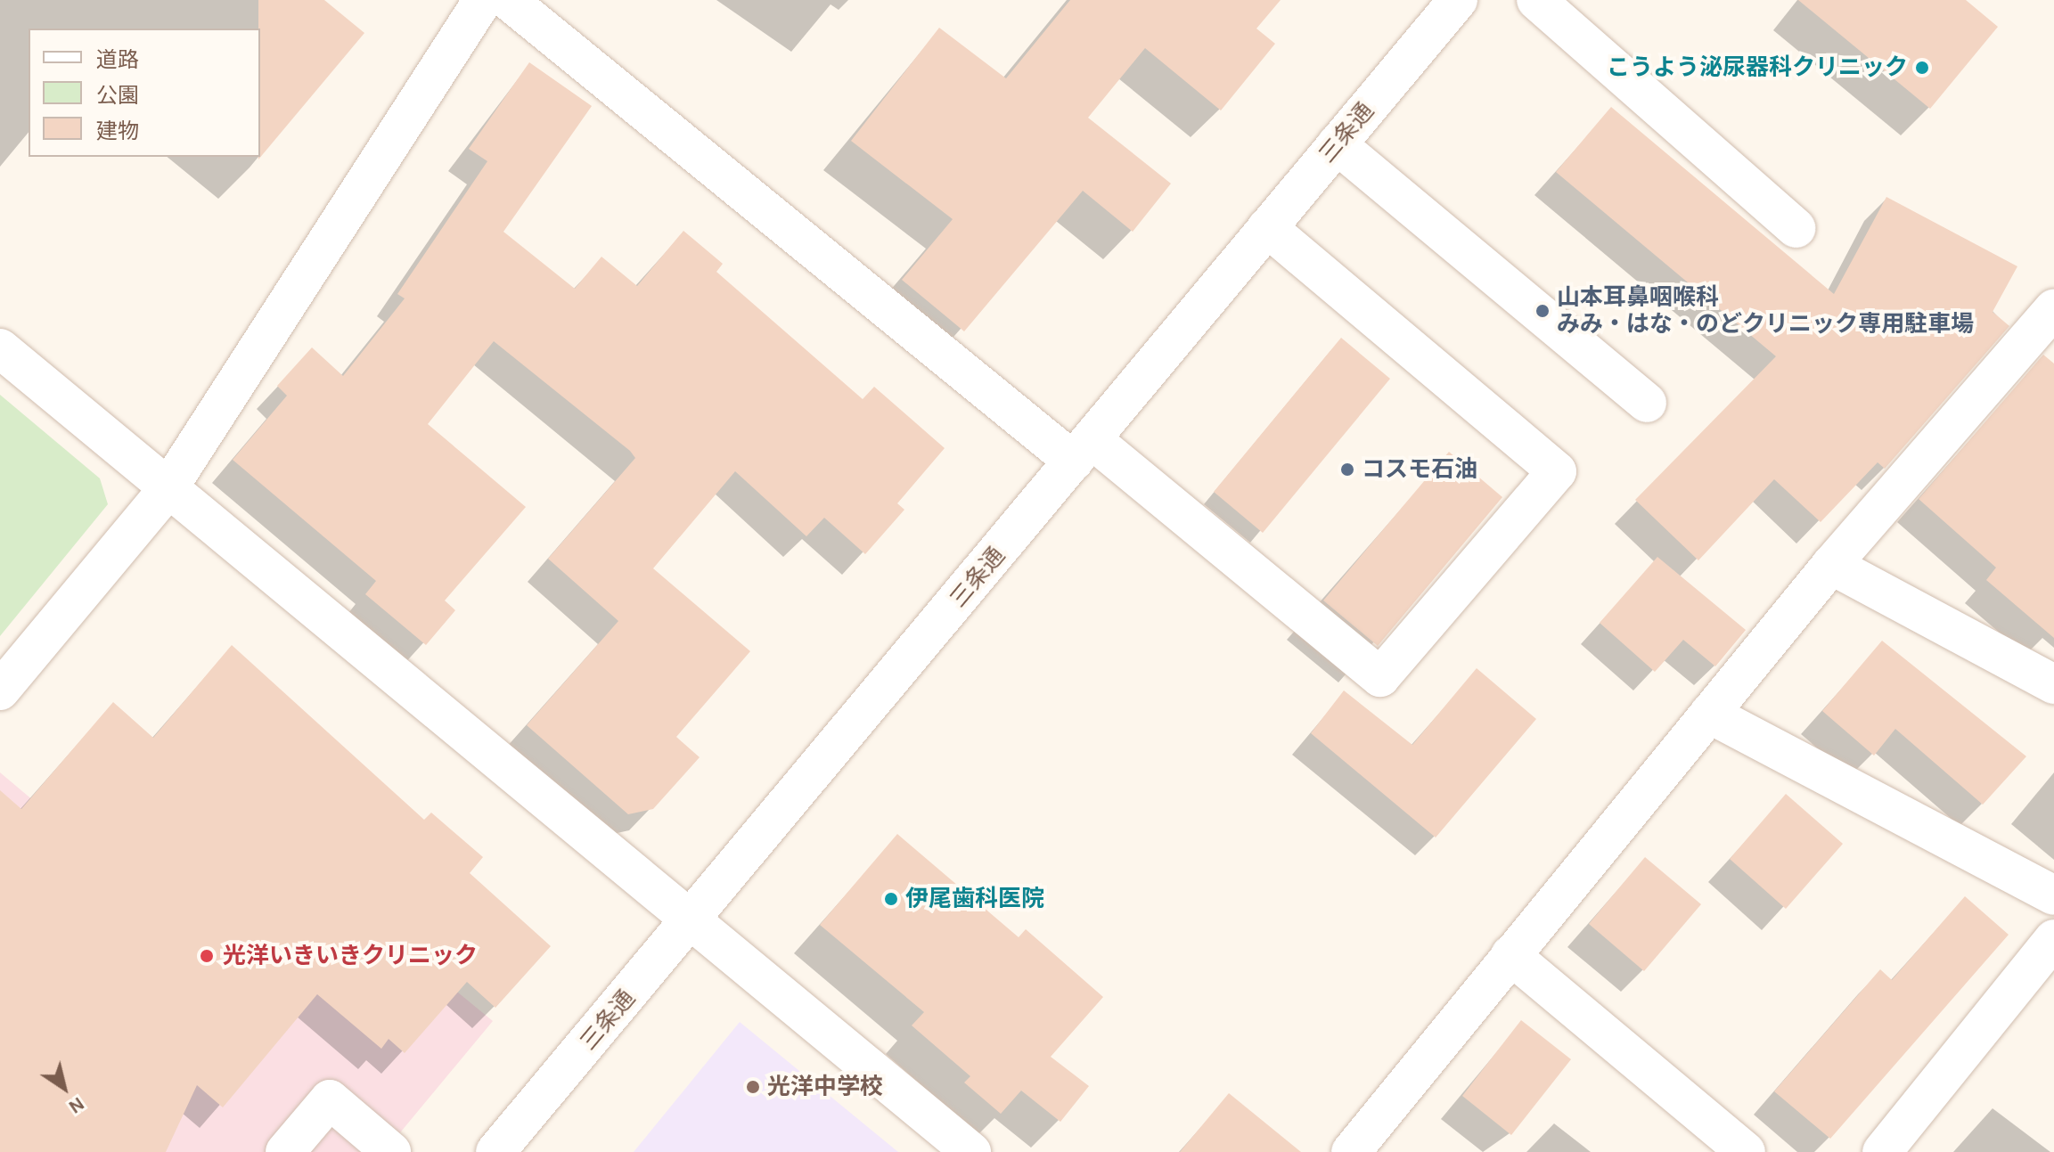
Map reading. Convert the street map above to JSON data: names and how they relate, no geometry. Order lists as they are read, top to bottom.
{
  "streets": {
    "street": ["三条通"]
  },
  "places": [
    "こうよう泌尿器科クリニック",
    "山本耳鼻咽喉科 みみ・はな・のどクリニック専用駐車場",
    "コスモ石油",
    "伊尾歯科医院",
    "光洋いきいきクリニック",
    "光洋中学校"
  ],
  "legend": ["道路", "公園", "建物"],
  "north": "bottom right"
}
